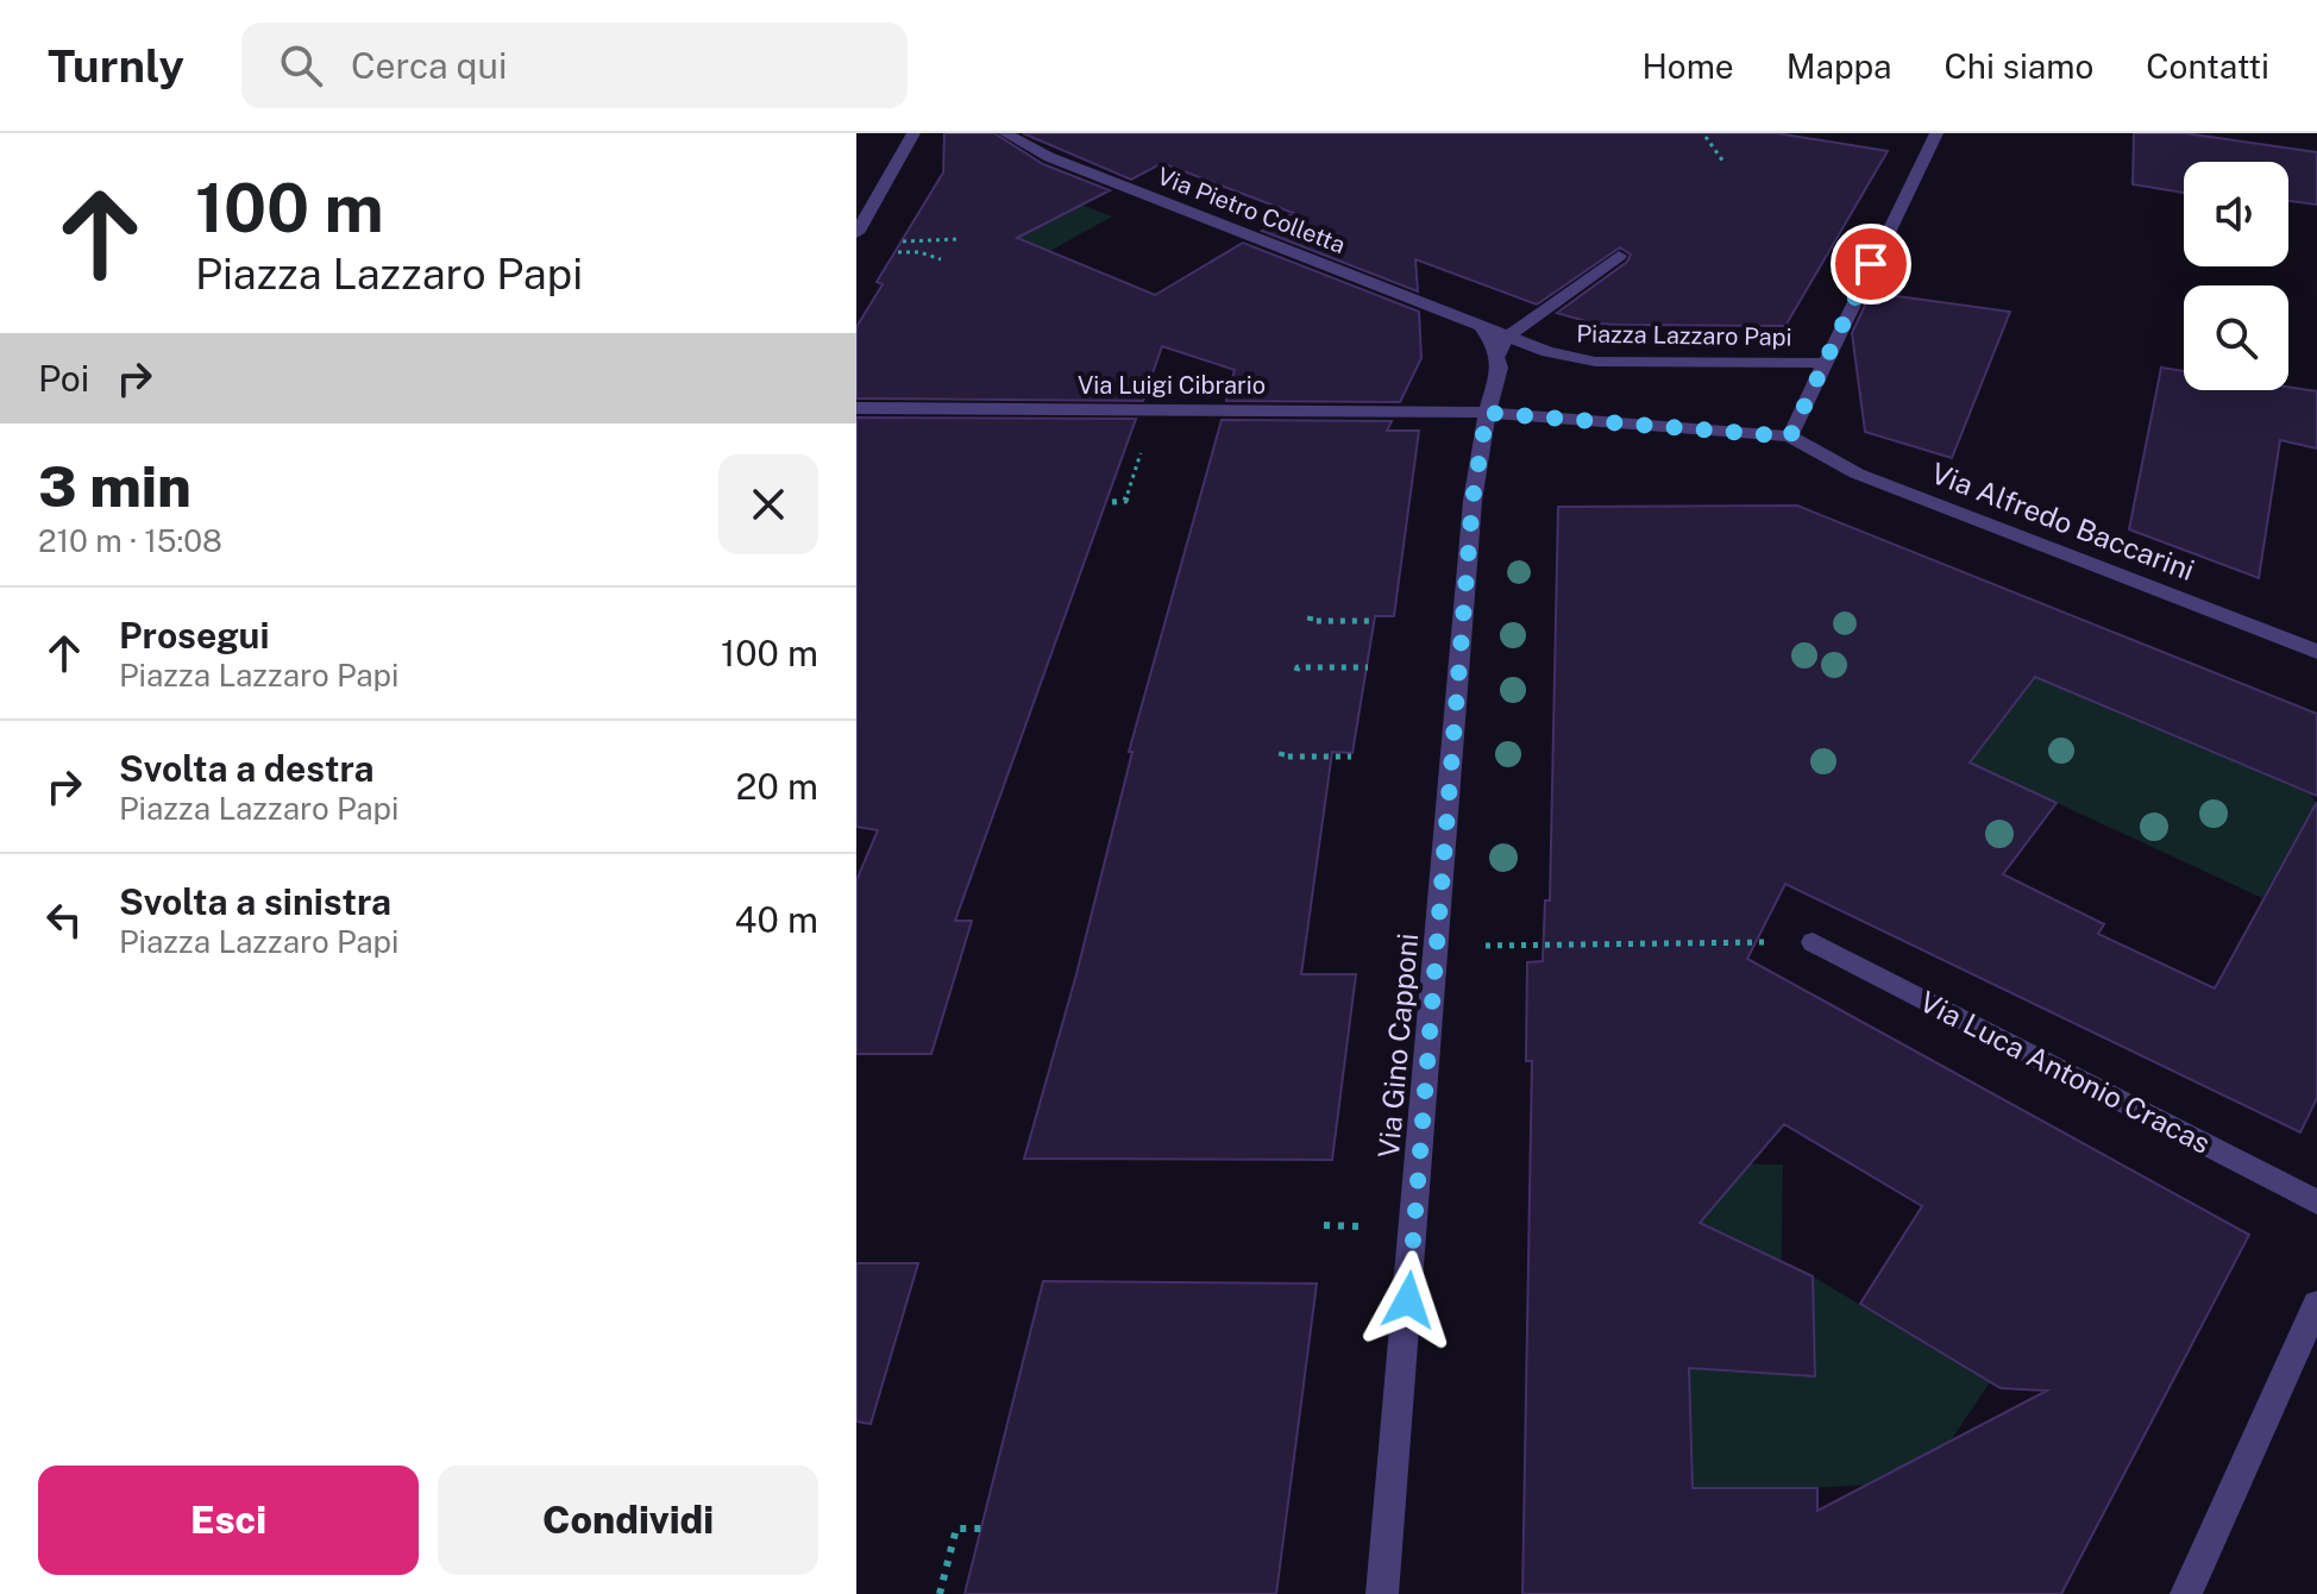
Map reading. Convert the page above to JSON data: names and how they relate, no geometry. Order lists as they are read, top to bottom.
{
  "streets": {
    "street": [
      "Via Pietro Colletta",
      "Piazza Lazzaro Papi",
      "Via Luigi Cibrario",
      "Via Alfredo Baccarini",
      "Via Gino Capponi",
      "Via Luca Antonio Cracas"
    ]
  },
  "crossings": [
    ["Via Pietro Colletta", "Piazza Lazzaro Papi"],
    ["Piazza Lazzaro Papi", "Via Alfredo Baccarini"],
    ["Via Luigi Cibrario", "Via Gino Capponi"]
  ],
  "page": {
    "header": "Turnly",
    "search": "Cerca qui",
    "nav": [
      "Home",
      "Mappa",
      "Chi siamo",
      "Contatti"
    ],
    "turn": ["100 m", "Piazza Lazzaro Papi"],
    "then": "Poi",
    "heading": ["3 min", "210 m · 15:08"],
    "list": [
      {
        "name": "Prosegui",
        "note": "Piazza Lazzaro Papi",
        "value": "100 m"
      },
      {
        "name": "Svolta a destra",
        "note": "Piazza Lazzaro Papi",
        "value": "20 m"
      },
      {
        "name": "Svolta a sinistra",
        "note": "Piazza Lazzaro Papi",
        "value": "40 m"
      }
    ],
    "buttons": ["Esci", "Condividi"]
  }
}
